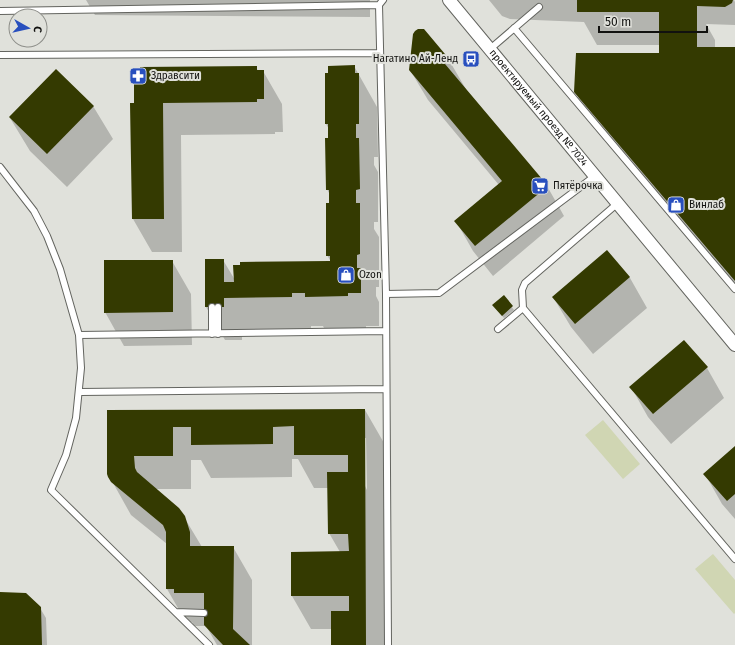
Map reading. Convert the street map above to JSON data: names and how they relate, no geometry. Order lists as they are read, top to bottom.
{
  "streets": {
    "street": ["проектируемый проезд № 7024"]
  },
  "places": {
    "bus stop": ["Нагатино Ай-Ленд"],
    "pharmacy": ["Здравсити"],
    "supermarket": ["Пятёрочка"],
    "shop": ["Винлаб", "Ozon"]
  },
  "scale_bar": "50 m",
  "north": "right"
}
